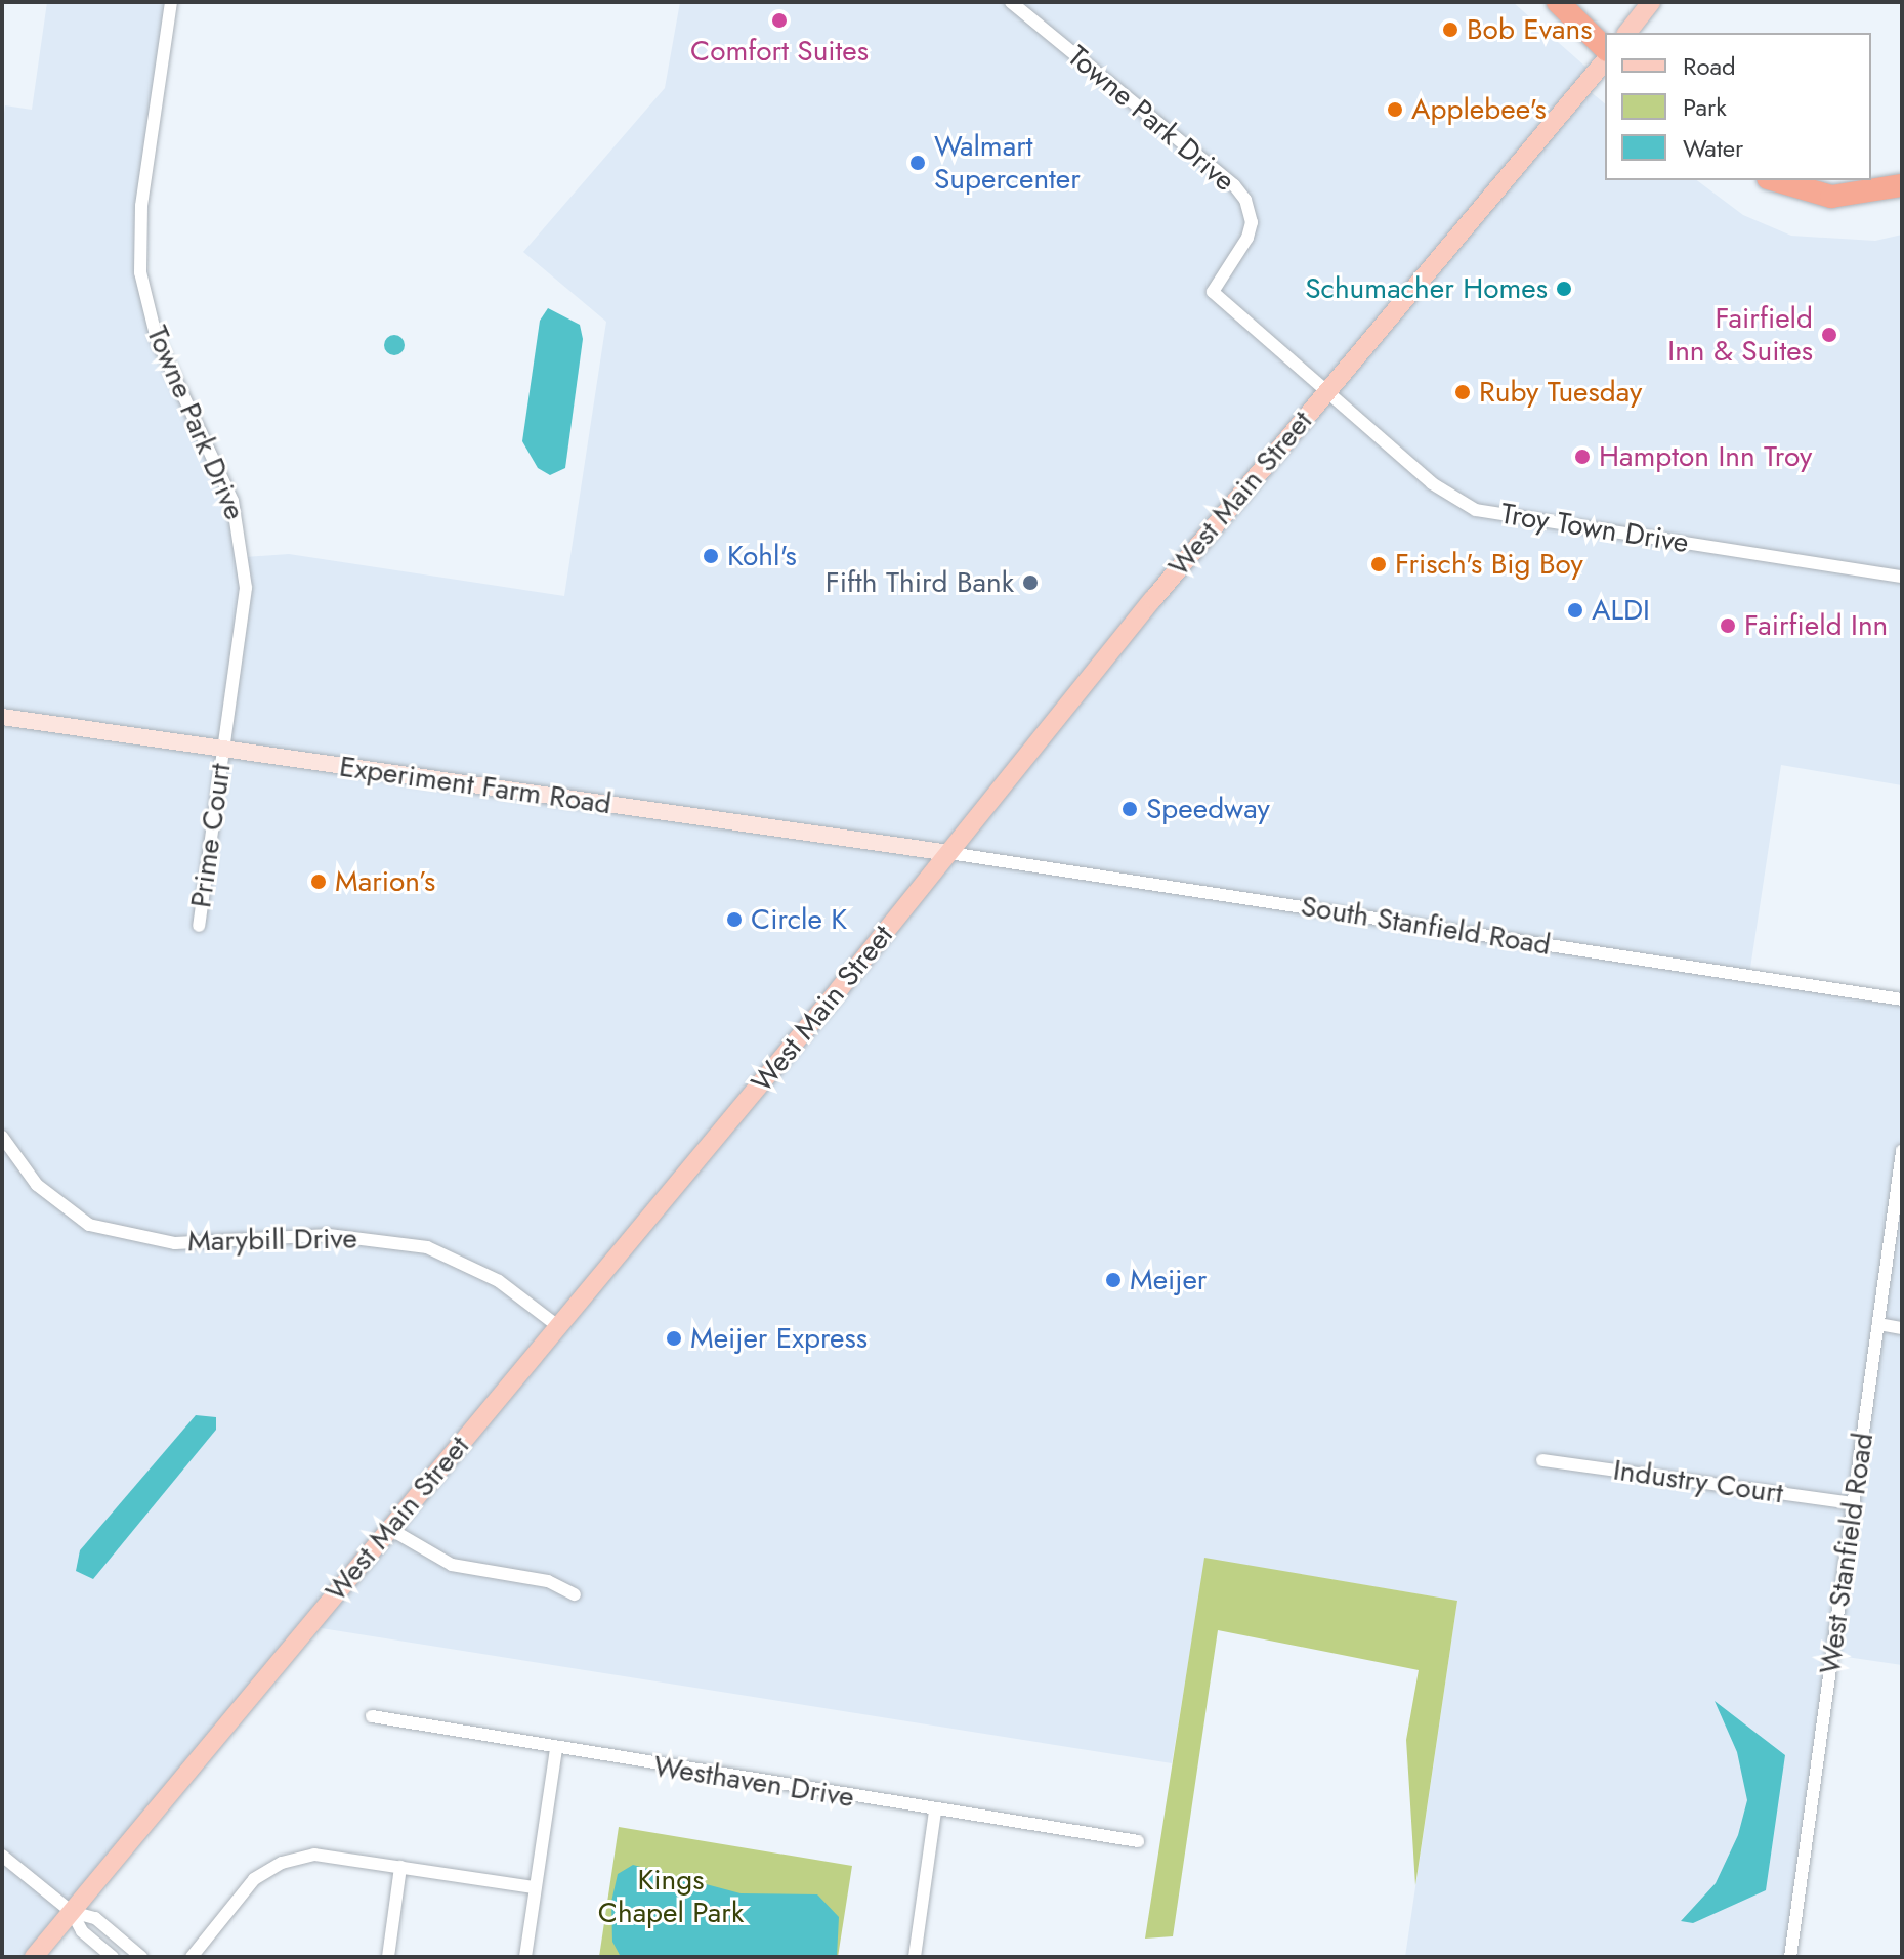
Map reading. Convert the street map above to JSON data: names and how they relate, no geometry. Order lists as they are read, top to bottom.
{
  "streets": {
    "main road": ["West Main Street"],
    "street": [
      "Towne Park Drive",
      "Troy Town Drive",
      "Experiment Farm Road",
      "Prime Court",
      "South Stanfield Road",
      "Marybill Drive",
      "Industry Court",
      "West Stanfield Road",
      "Westhaven Drive"
    ]
  },
  "crossings": [
    ["Towne Park Drive", "West Main Street"],
    ["Towne Park Drive", "Troy Town Drive"],
    ["Towne Park Drive", "Experiment Farm Road"],
    ["Towne Park Drive", "Prime Court"],
    ["West Main Street", "Troy Town Drive"],
    ["West Main Street", "Experiment Farm Road"],
    ["West Main Street", "South Stanfield Road"],
    ["West Main Street", "Marybill Drive"],
    ["Experiment Farm Road", "Prime Court"],
    ["Experiment Farm Road", "South Stanfield Road"],
    ["Industry Court", "West Stanfield Road"]
  ],
  "parks": ["Kings Chapel Park"],
  "places": [
    "Comfort Suites",
    "Bob Evans",
    "Applebee's",
    "Walmart Supercenter",
    "Schumacher Homes",
    "Fairfield Inn & Suites",
    "Ruby Tuesday",
    "Hampton Inn Troy",
    "Kohl's",
    "Frisch's Big Boy",
    "Fifth Third Bank",
    "ALDI",
    "Fairfield Inn",
    "Speedway",
    "Marion’s",
    "Circle K",
    "Meijer",
    "Meijer Express"
  ],
  "legend": ["Road", "Park", "Water"]
}
